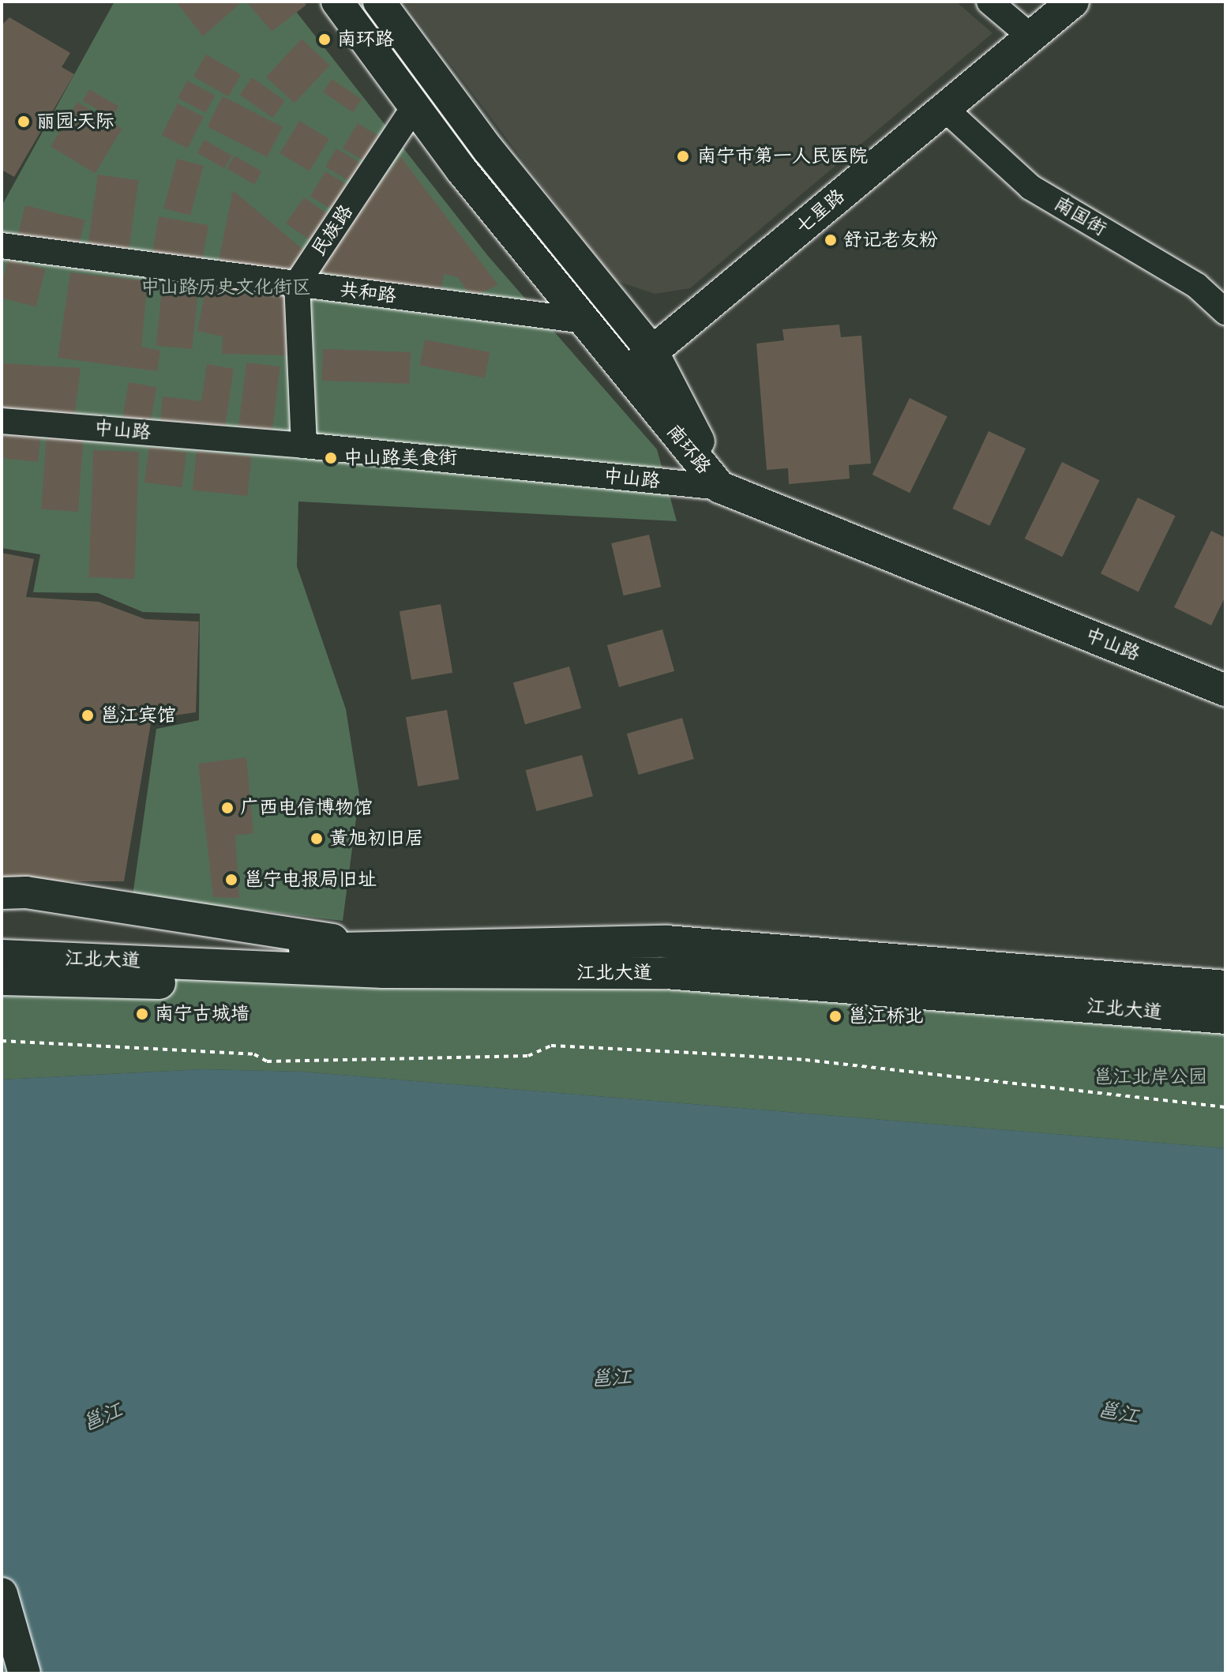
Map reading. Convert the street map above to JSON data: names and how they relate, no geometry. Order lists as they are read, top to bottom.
{
  "streets": {
    "main road": [
      "七星路",
      "中山路",
      "南环路",
      "江北大道"
    ],
    "street": ["南国街", "民族路", "共和路"]
  },
  "crossings": [
    ["七星路", "南国街"],
    ["七星路", "南环路"],
    ["民族路", "共和路"],
    ["民族路", "南环路"],
    ["共和路", "南环路"],
    ["中山路", "南环路"]
  ],
  "water": ["邕江"],
  "parks": ["中山路历史文化街区", "邕江北岸公园"],
  "places": [
    "南环路",
    "丽园·天际",
    "南宁市第一人民医院",
    "舒记老友粉",
    "中山路美食街",
    "邕江宾馆",
    "广西电信博物馆",
    "黄旭初旧居",
    "邕宁电报局旧址",
    "南宁古城墙",
    "邕江桥北"
  ]
}
